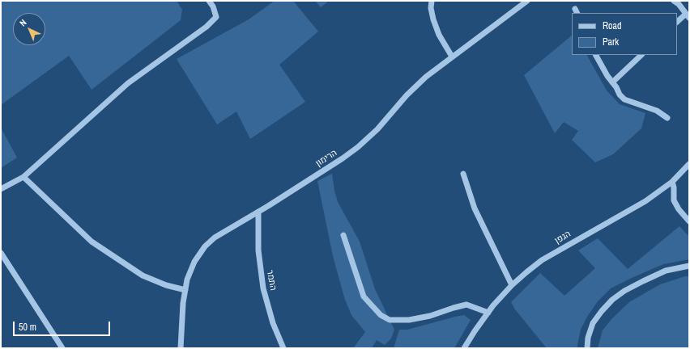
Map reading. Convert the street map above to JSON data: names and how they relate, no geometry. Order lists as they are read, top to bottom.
{
  "streets": {
    "street": ["הרימון", "הגפן", "התמר"]
  },
  "crossings": [
    ["הרימון", "התמר"]
  ],
  "legend": ["Road", "Park"],
  "scale_bar": "50 m",
  "north": "top left"
}
